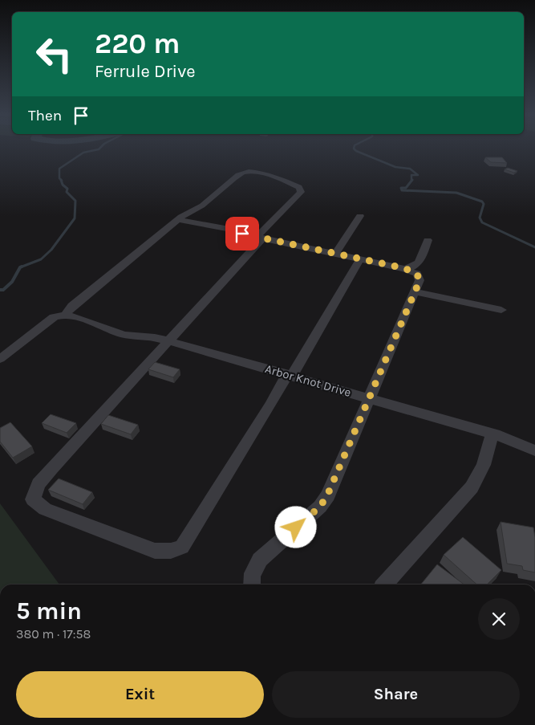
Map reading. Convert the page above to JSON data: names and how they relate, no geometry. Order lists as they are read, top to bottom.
{
  "streets": {
    "street": ["Arbor Knot Drive"]
  },
  "page": {
    "turn": ["220 m", "Ferrule Drive"],
    "then": "Then",
    "heading": ["5 min", "380 m · 17:58"],
    "buttons": ["Exit", "Share"]
  }
}
